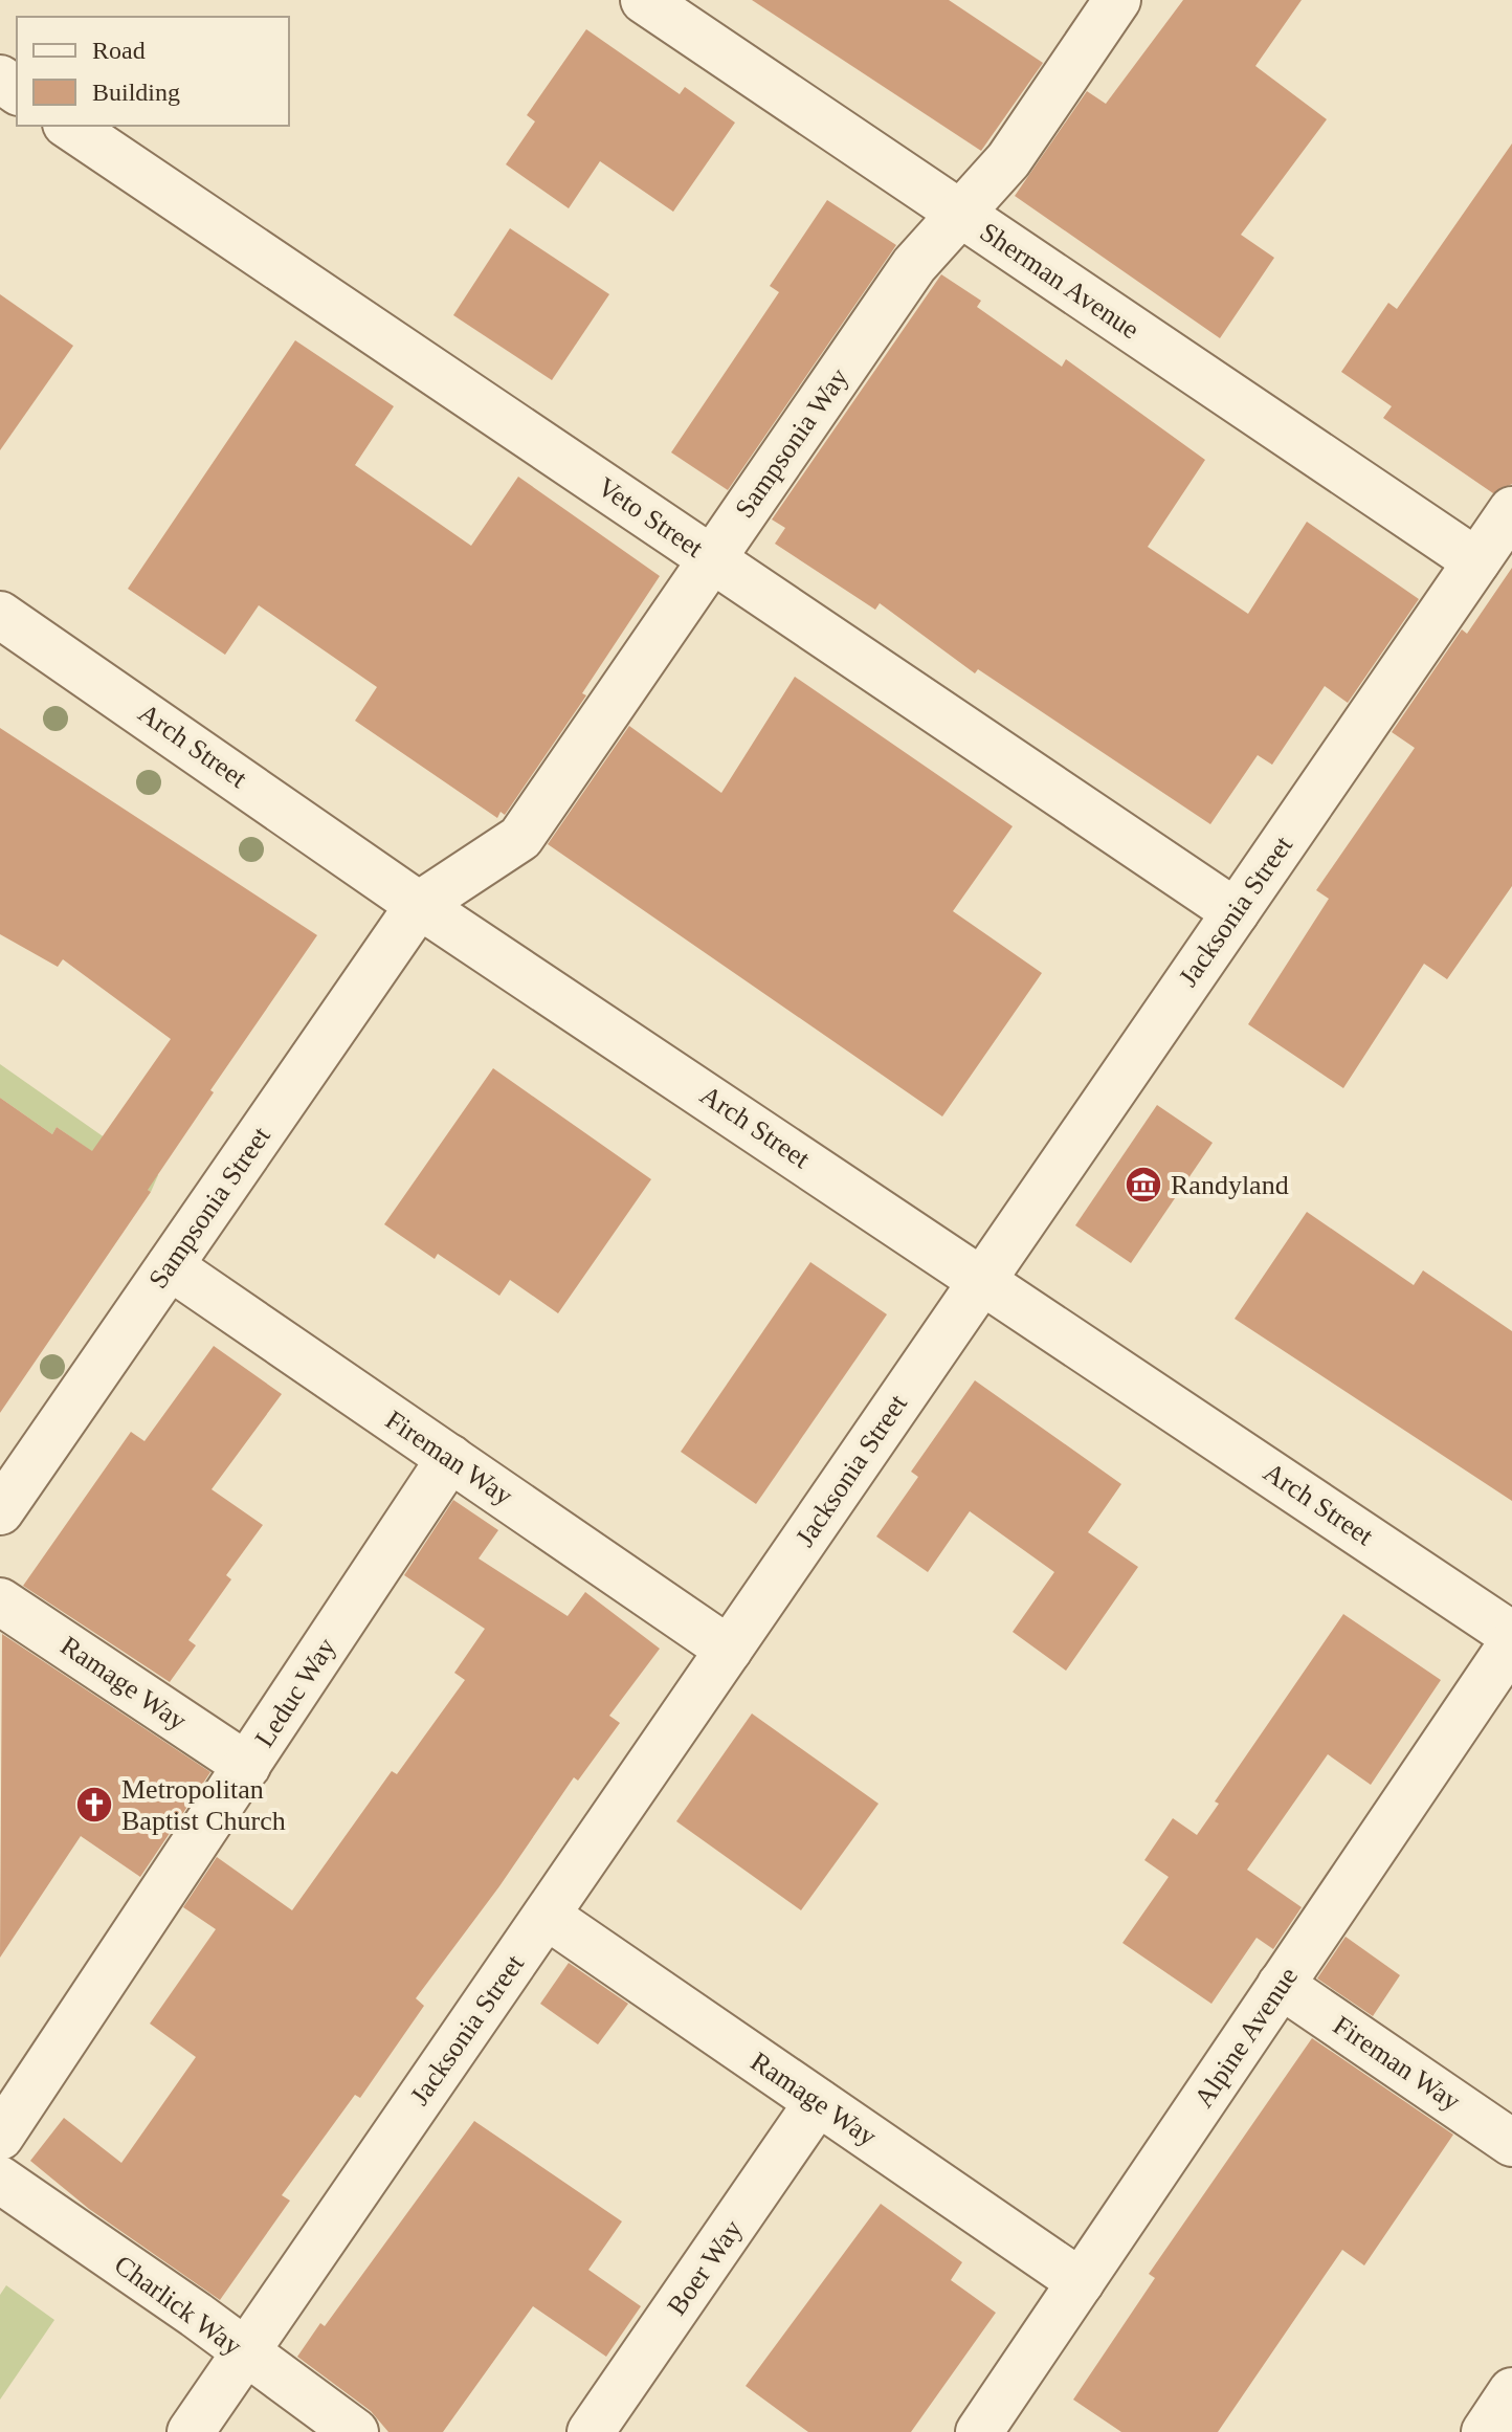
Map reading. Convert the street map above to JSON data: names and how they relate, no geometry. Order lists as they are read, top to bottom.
{
  "streets": {
    "street": [
      "Sherman Avenue",
      "Sampsonia Way",
      "Veto Street",
      "Arch Street",
      "Jacksonia Street",
      "Sampsonia Street",
      "Fireman Way",
      "Ramage Way",
      "Leduc Way",
      "Alpine Avenue",
      "Boer Way",
      "Charlick Way"
    ]
  },
  "crossings": [
    ["Sherman Avenue", "Sampsonia Way"],
    ["Sherman Avenue", "Jacksonia Street"],
    ["Sampsonia Way", "Veto Street"],
    ["Sampsonia Way", "Arch Street"],
    ["Sampsonia Way", "Sampsonia Street"],
    ["Veto Street", "Jacksonia Street"],
    ["Arch Street", "Jacksonia Street"],
    ["Arch Street", "Sampsonia Street"],
    ["Jacksonia Street", "Fireman Way"],
    ["Jacksonia Street", "Ramage Way"],
    ["Jacksonia Street", "Charlick Way"],
    ["Sampsonia Street", "Fireman Way"],
    ["Fireman Way", "Leduc Way"],
    ["Fireman Way", "Alpine Avenue"],
    ["Ramage Way", "Leduc Way"],
    ["Ramage Way", "Alpine Avenue"],
    ["Ramage Way", "Boer Way"]
  ],
  "places": {
    "museum": ["Randyland"],
    "church": ["Metropolitan Baptist Church"]
  },
  "legend": ["Road", "Building"]
}
